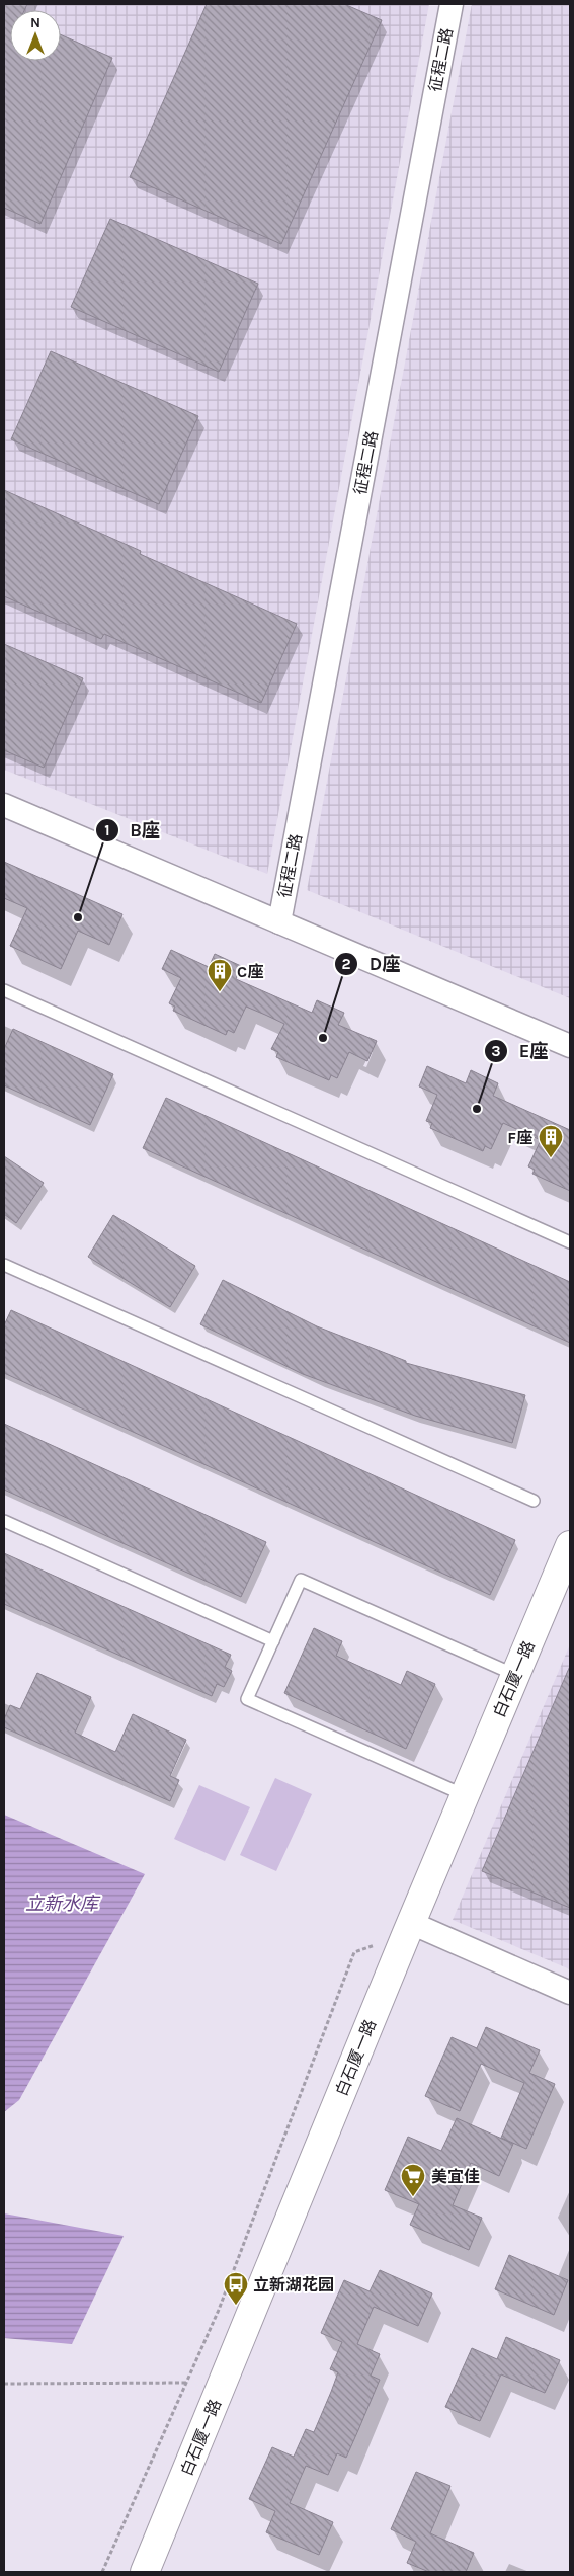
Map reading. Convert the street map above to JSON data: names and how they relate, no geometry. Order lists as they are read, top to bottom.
{
  "streets": {
    "street": ["征程二路", "白石厦一路"]
  },
  "water": ["立新水库"],
  "places": {
    "other": ["B座", "D座", "E座"],
    "building": ["C座", "F座"],
    "supermarket": ["美宜佳"],
    "bus stop": ["立新湖花园"]
  },
  "north": "top"
}
